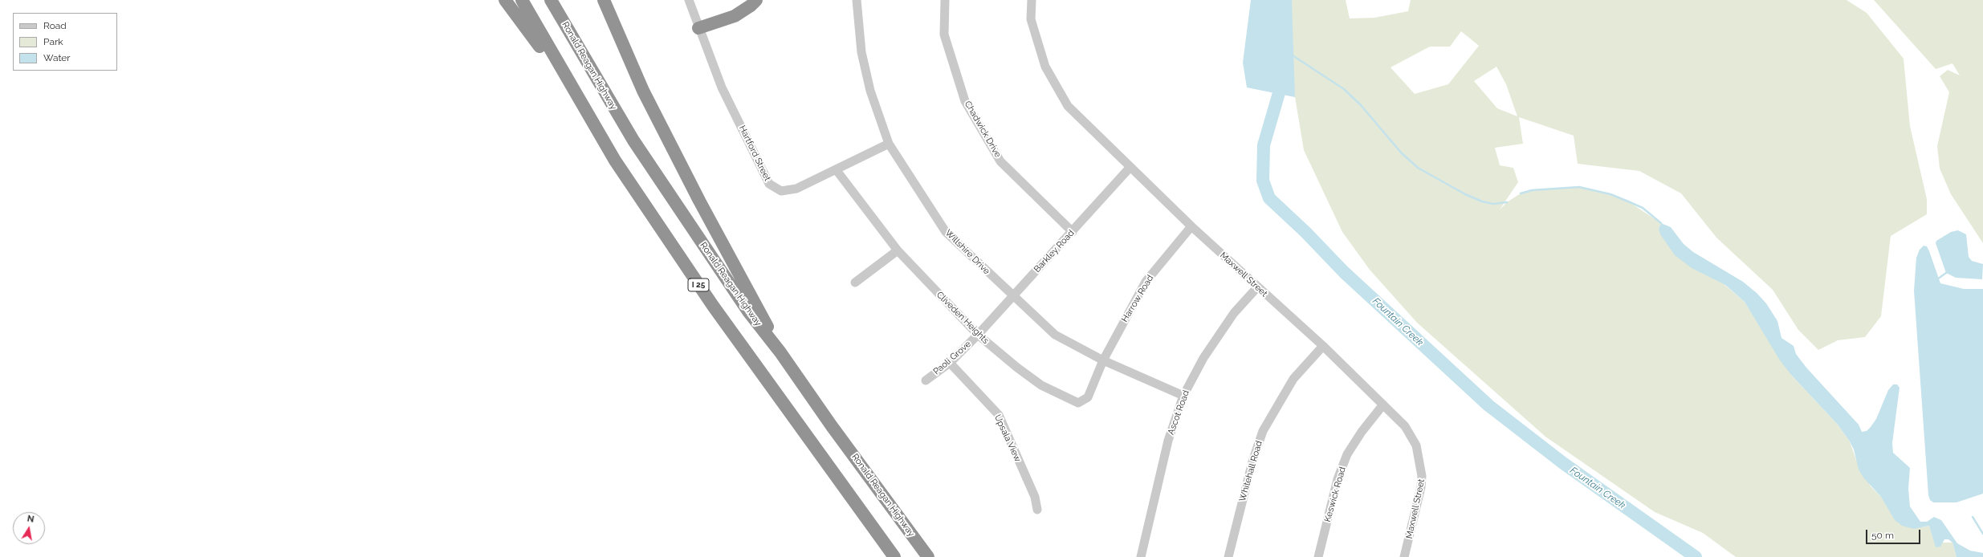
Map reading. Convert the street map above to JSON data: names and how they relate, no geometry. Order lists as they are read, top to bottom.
{
  "streets": {
    "highway": ["Ronald Reagan Highway", "I 25"],
    "street": [
      "Chadwick Drive",
      "Hartford Street",
      "Barkley Road",
      "Willshire Drive",
      "Maxwell Street",
      "Harrow Road",
      "Cliveden Heights",
      "Paoli Grove",
      "Ascot Road",
      "Upsala View",
      "Whitehall Road",
      "Keswick Road"
    ]
  },
  "crossings": [
    ["Chadwick Drive", "Barkley Road"],
    ["Hartford Street", "Willshire Drive"],
    ["Hartford Street", "Cliveden Heights"],
    ["Barkley Road", "Willshire Drive"],
    ["Barkley Road", "Maxwell Street"],
    ["Barkley Road", "Cliveden Heights"],
    ["Barkley Road", "Paoli Grove"],
    ["Willshire Drive", "Harrow Road"],
    ["Willshire Drive", "Cliveden Heights"],
    ["Willshire Drive", "Ascot Road"],
    ["Maxwell Street", "Harrow Road"],
    ["Maxwell Street", "Ascot Road"],
    ["Maxwell Street", "Whitehall Road"],
    ["Maxwell Street", "Keswick Road"],
    ["Harrow Road", "Cliveden Heights"],
    ["Cliveden Heights", "Paoli Grove"],
    ["Paoli Grove", "Upsala View"]
  ],
  "water": ["Fountain Creek"],
  "legend": ["Road", "Park", "Water"],
  "scale_bar": "50 m",
  "north": "top"
}
